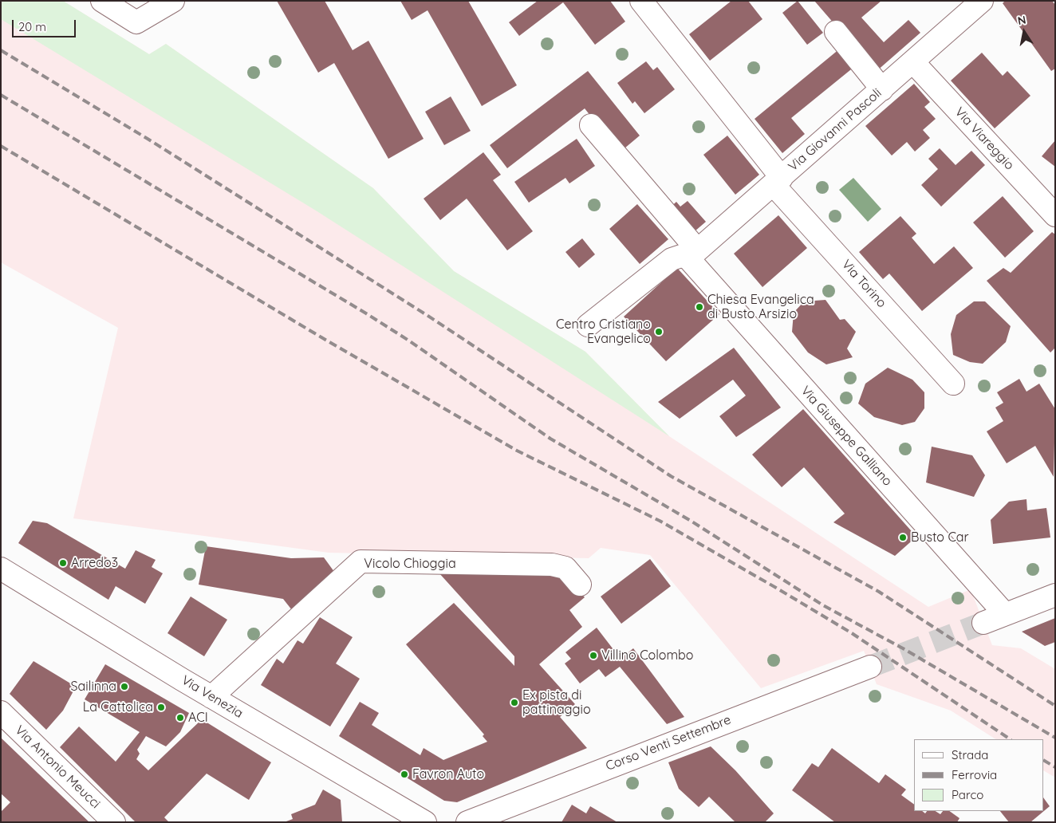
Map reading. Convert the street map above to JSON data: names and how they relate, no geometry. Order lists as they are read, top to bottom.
{
  "streets": {
    "street": [
      "Via Giovanni Pascoli",
      "Via Viareggio",
      "Via Torino",
      "Via Giuseppe Galliano",
      "Vicolo Chioggia",
      "Via Venezia",
      "Corso Venti Settembre",
      "Via Antonio Meucci"
    ]
  },
  "crossings": [
    ["Via Giovanni Pascoli", "Via Viareggio"],
    ["Via Giovanni Pascoli", "Via Torino"],
    ["Via Giovanni Pascoli", "Via Giuseppe Galliano"],
    ["Vicolo Chioggia", "Via Venezia"]
  ],
  "places": [
    "Chiesa Evangelica di Busto Arsizio",
    "Centro Cristiano Evangelico",
    "Busto Car",
    "Arredo3",
    "Villino Colombo",
    "Sailinna",
    "Ex pista di pattinaggio",
    "La Cattolica",
    "ACI",
    "Favron Auto"
  ],
  "legend": ["Strada", "Ferrovia", "Parco"],
  "scale_bar": "20 m",
  "north": "top"
}
